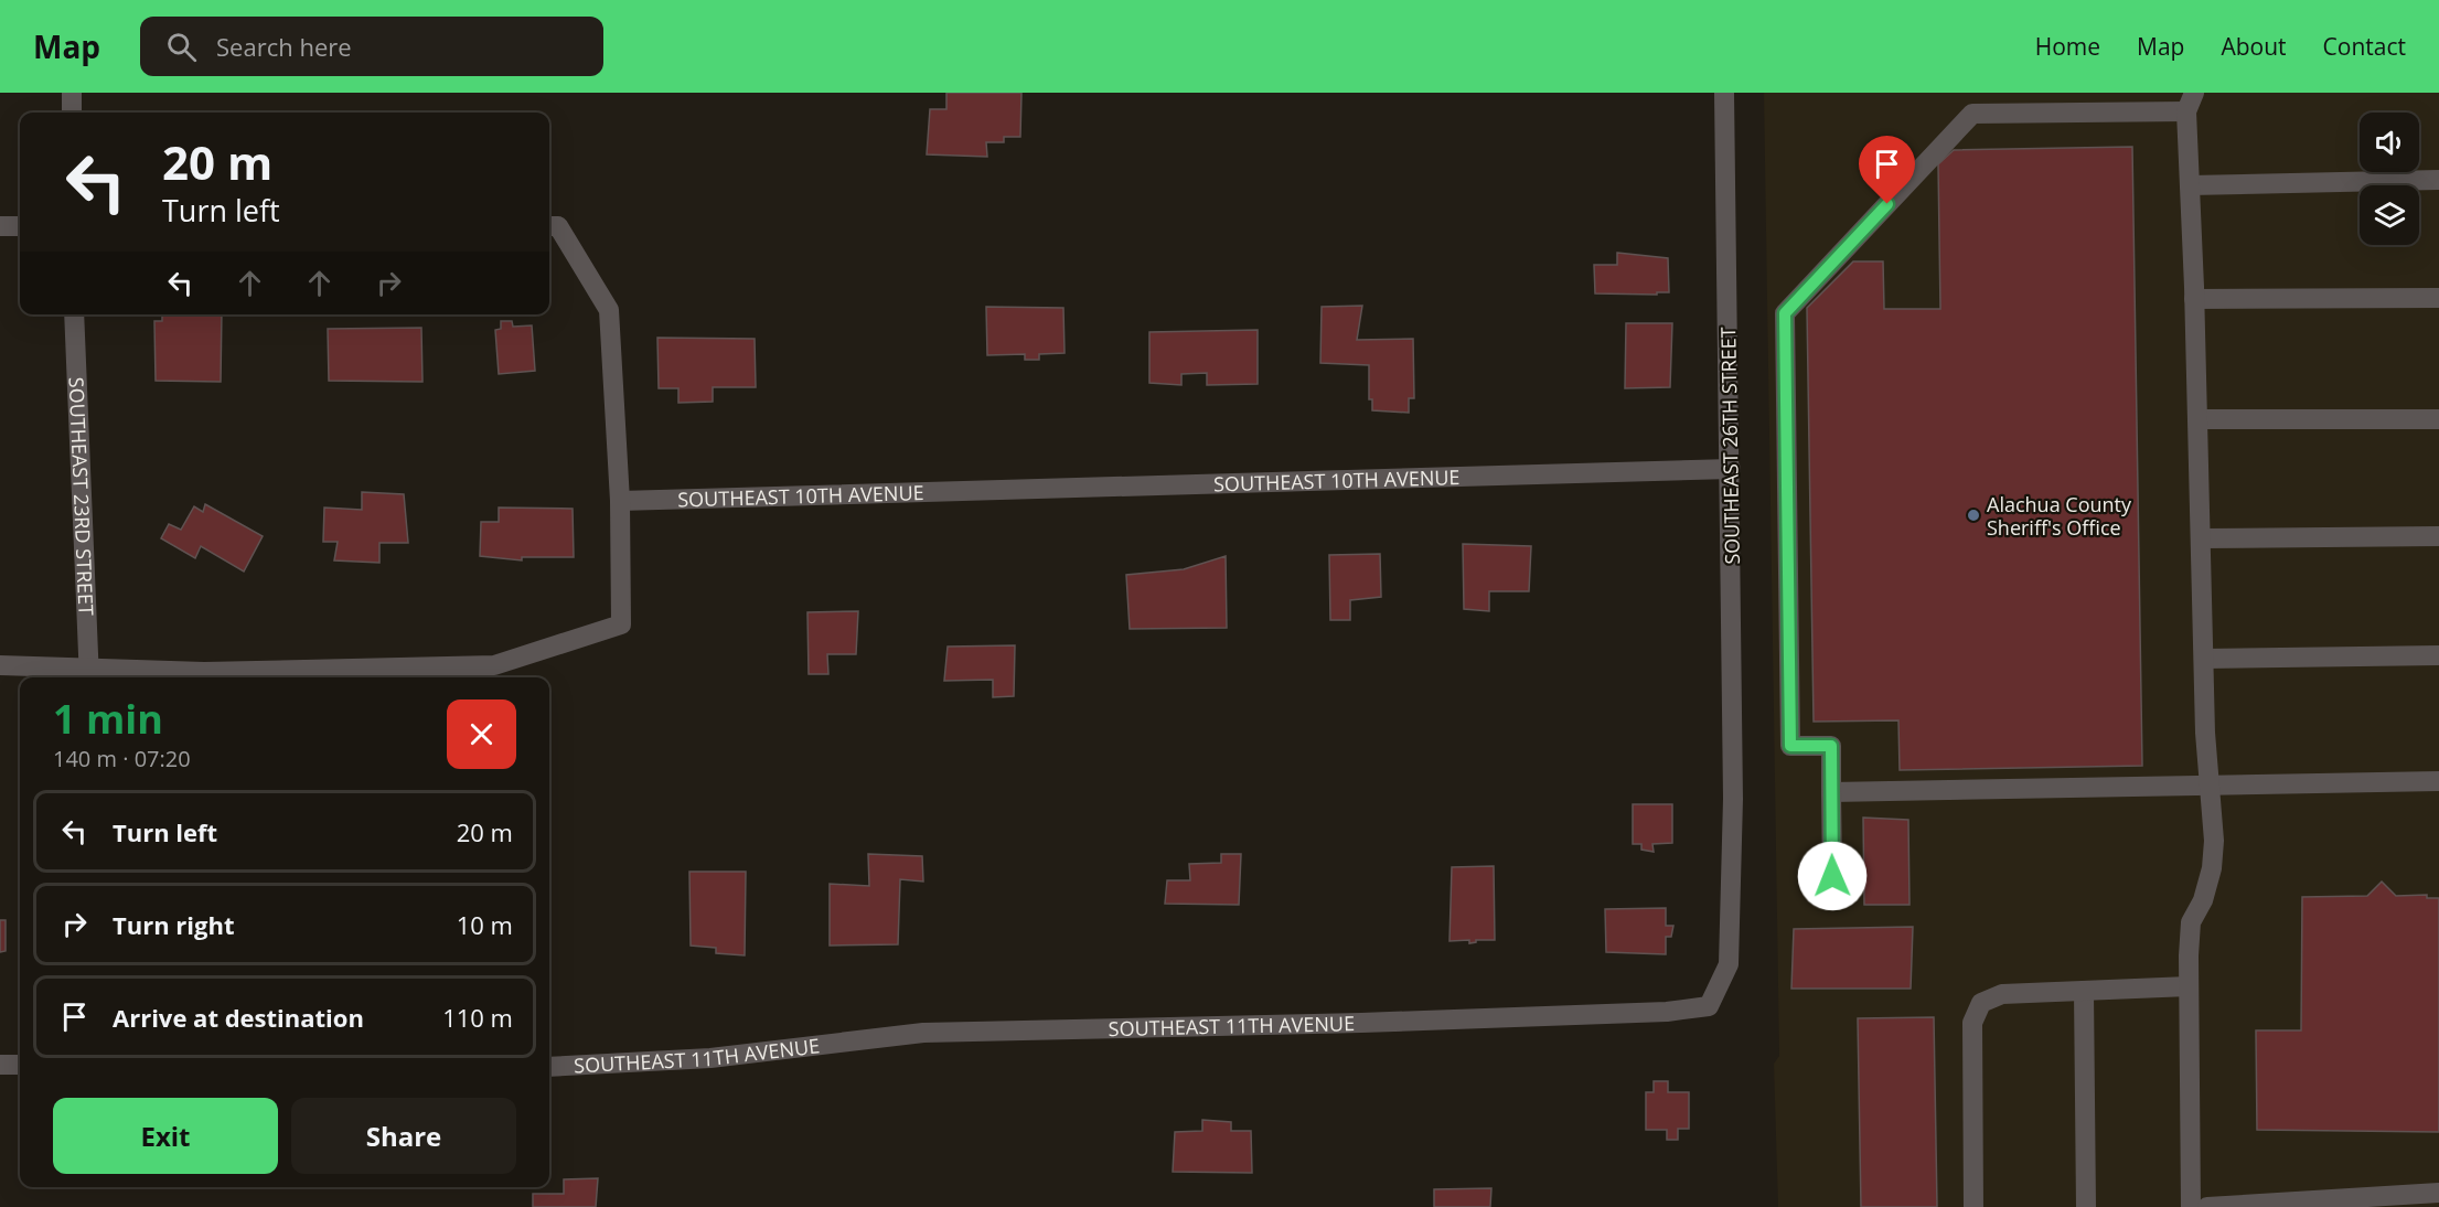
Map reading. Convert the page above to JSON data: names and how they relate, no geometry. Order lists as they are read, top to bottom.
{
  "streets": {
    "street": [
      "SOUTHEAST 26TH STREET",
      "SOUTHEAST 10TH AVENUE",
      "SOUTHEAST 23RD STREET",
      "SOUTHEAST 11TH AVENUE"
    ]
  },
  "crossings": [
    ["SOUTHEAST 26TH STREET", "SOUTHEAST 10TH AVENUE"],
    ["SOUTHEAST 26TH STREET", "SOUTHEAST 11TH AVENUE"]
  ],
  "places": ["Alachua County Sheriff's Office"],
  "page": {
    "header": "Map",
    "search": "Search here",
    "nav": [
      "Home",
      "Map",
      "About",
      "Contact"
    ],
    "turn": ["20 m", "Turn left"],
    "heading": ["1 min", "140 m · 07:20"],
    "list": [
      {
        "name": "Turn left",
        "value": "20 m"
      },
      {
        "name": "Turn right",
        "value": "10 m"
      },
      {
        "name": "Arrive at destination",
        "value": "110 m"
      }
    ],
    "buttons": ["Exit", "Share"]
  }
}
